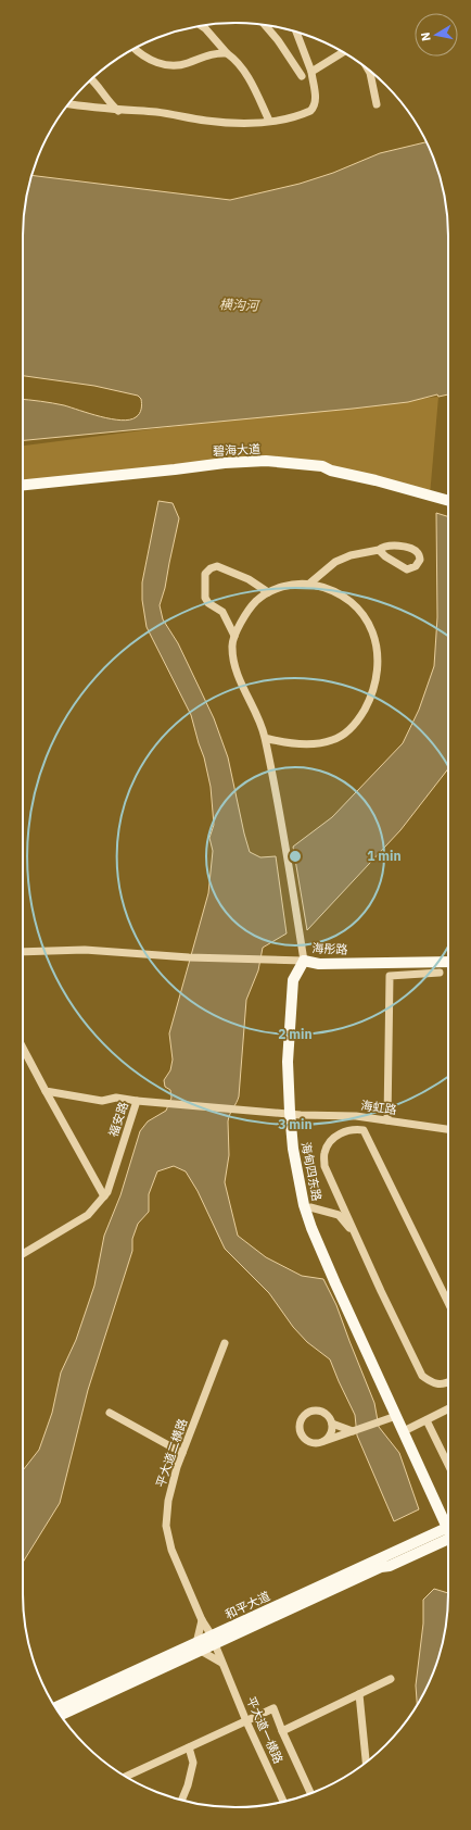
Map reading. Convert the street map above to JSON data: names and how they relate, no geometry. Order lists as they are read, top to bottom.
{
  "streets": {
    "main road": [
      "碧海大道",
      "海彤路",
      "海甸四东路",
      "和平大道"
    ],
    "street": [
      "海虹路",
      "福安路",
      "平大道二横路",
      "平大道一横路"
    ]
  },
  "crossings": [
    ["海彤路", "海甸四东路"],
    ["海虹路", "福安路"],
    ["海虹路", "海甸四东路"],
    ["福安路", "海甸四东路"],
    ["平大道二横路", "和平大道"],
    ["平大道二横路", "平大道一横路"],
    ["和平大道", "平大道一横路"]
  ],
  "water": ["横沟河"],
  "north": "left",
  "rings": ["1 min", "2 min", "3 min"]
}
